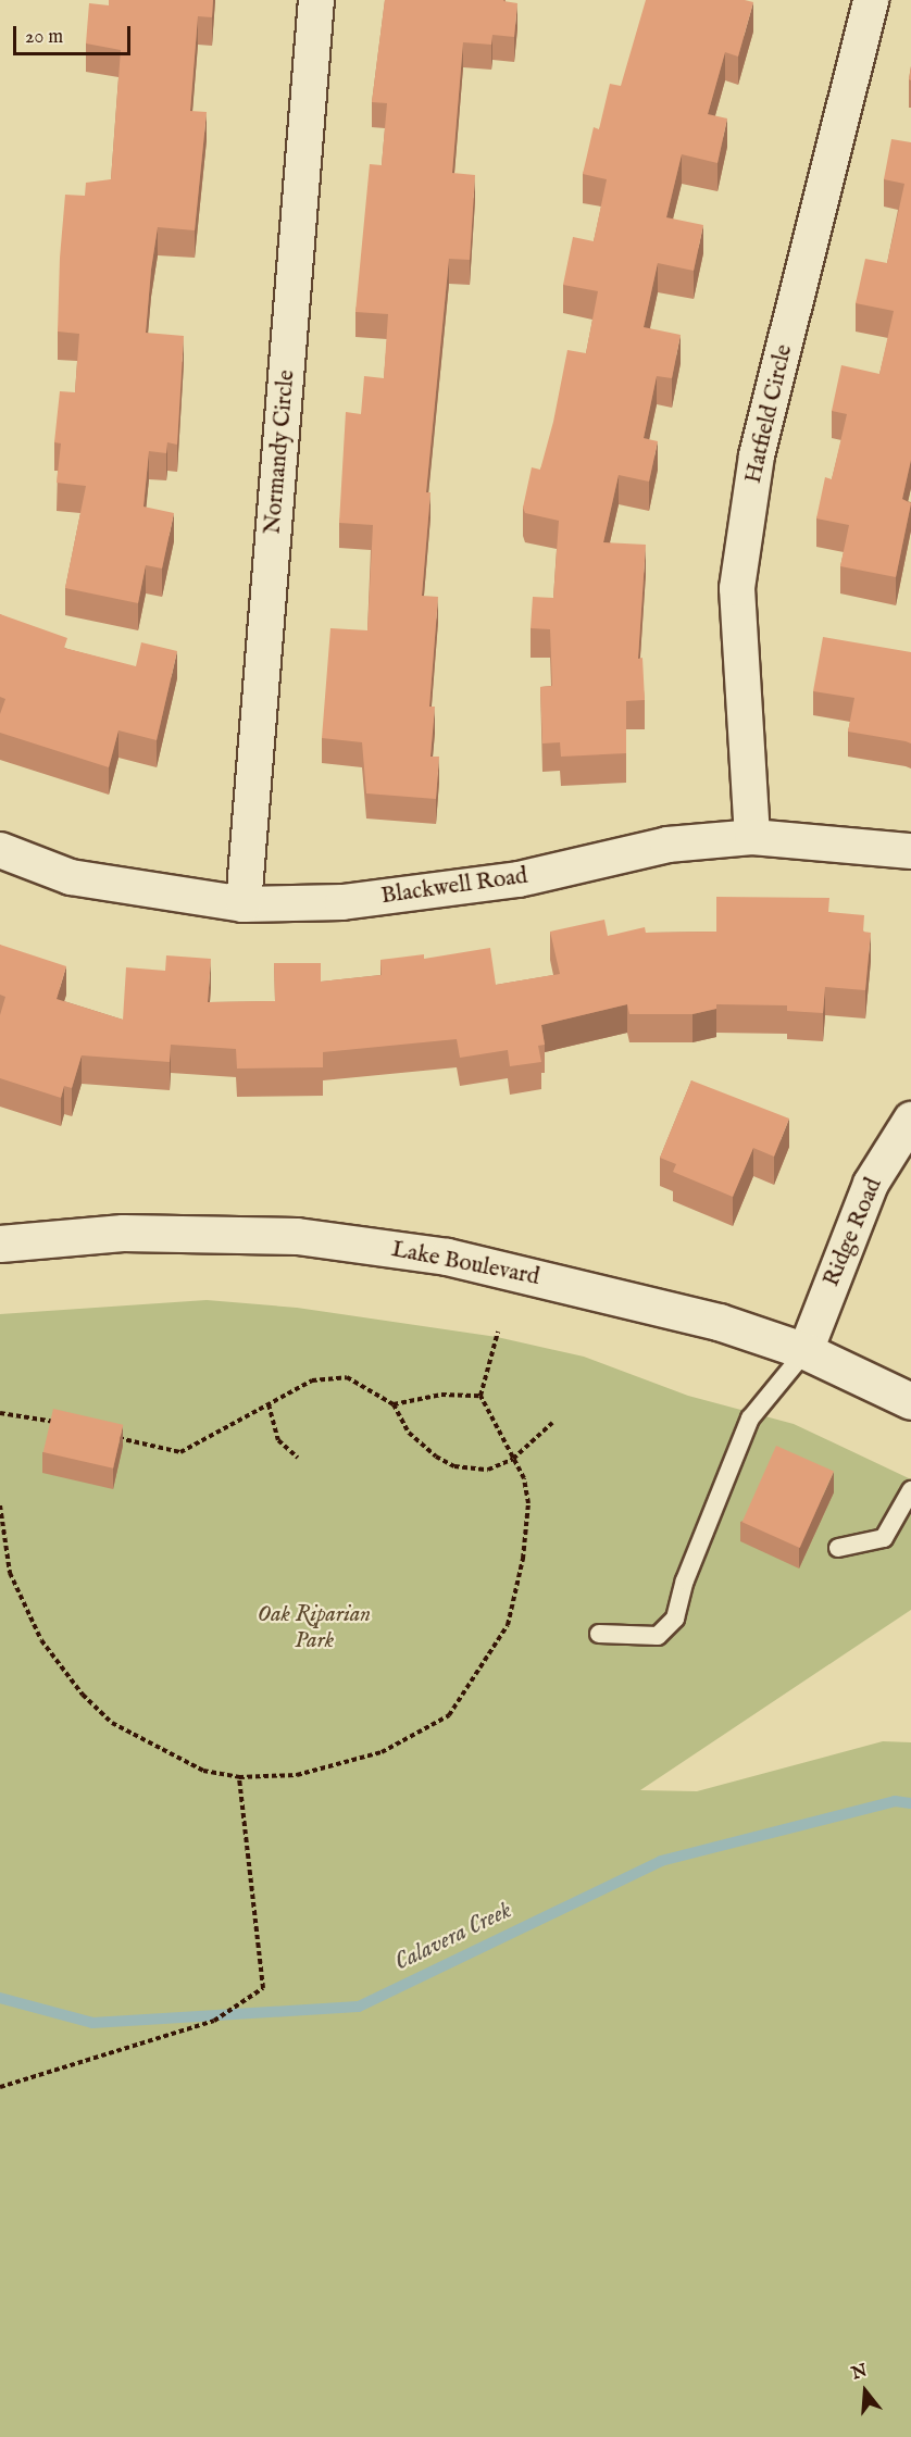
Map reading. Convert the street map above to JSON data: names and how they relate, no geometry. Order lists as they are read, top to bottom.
{
  "streets": {
    "main road": ["Lake Boulevard"],
    "street": [
      "Hatfield Circle",
      "Normandy Circle",
      "Blackwell Road",
      "Ridge Road"
    ]
  },
  "crossings": [
    ["Hatfield Circle", "Blackwell Road"],
    ["Normandy Circle", "Blackwell Road"],
    ["Ridge Road", "Lake Boulevard"]
  ],
  "water": ["Calavera Creek"],
  "parks": ["Oak Riparian Park"],
  "scale_bar": "20 m",
  "north": "top"
}
